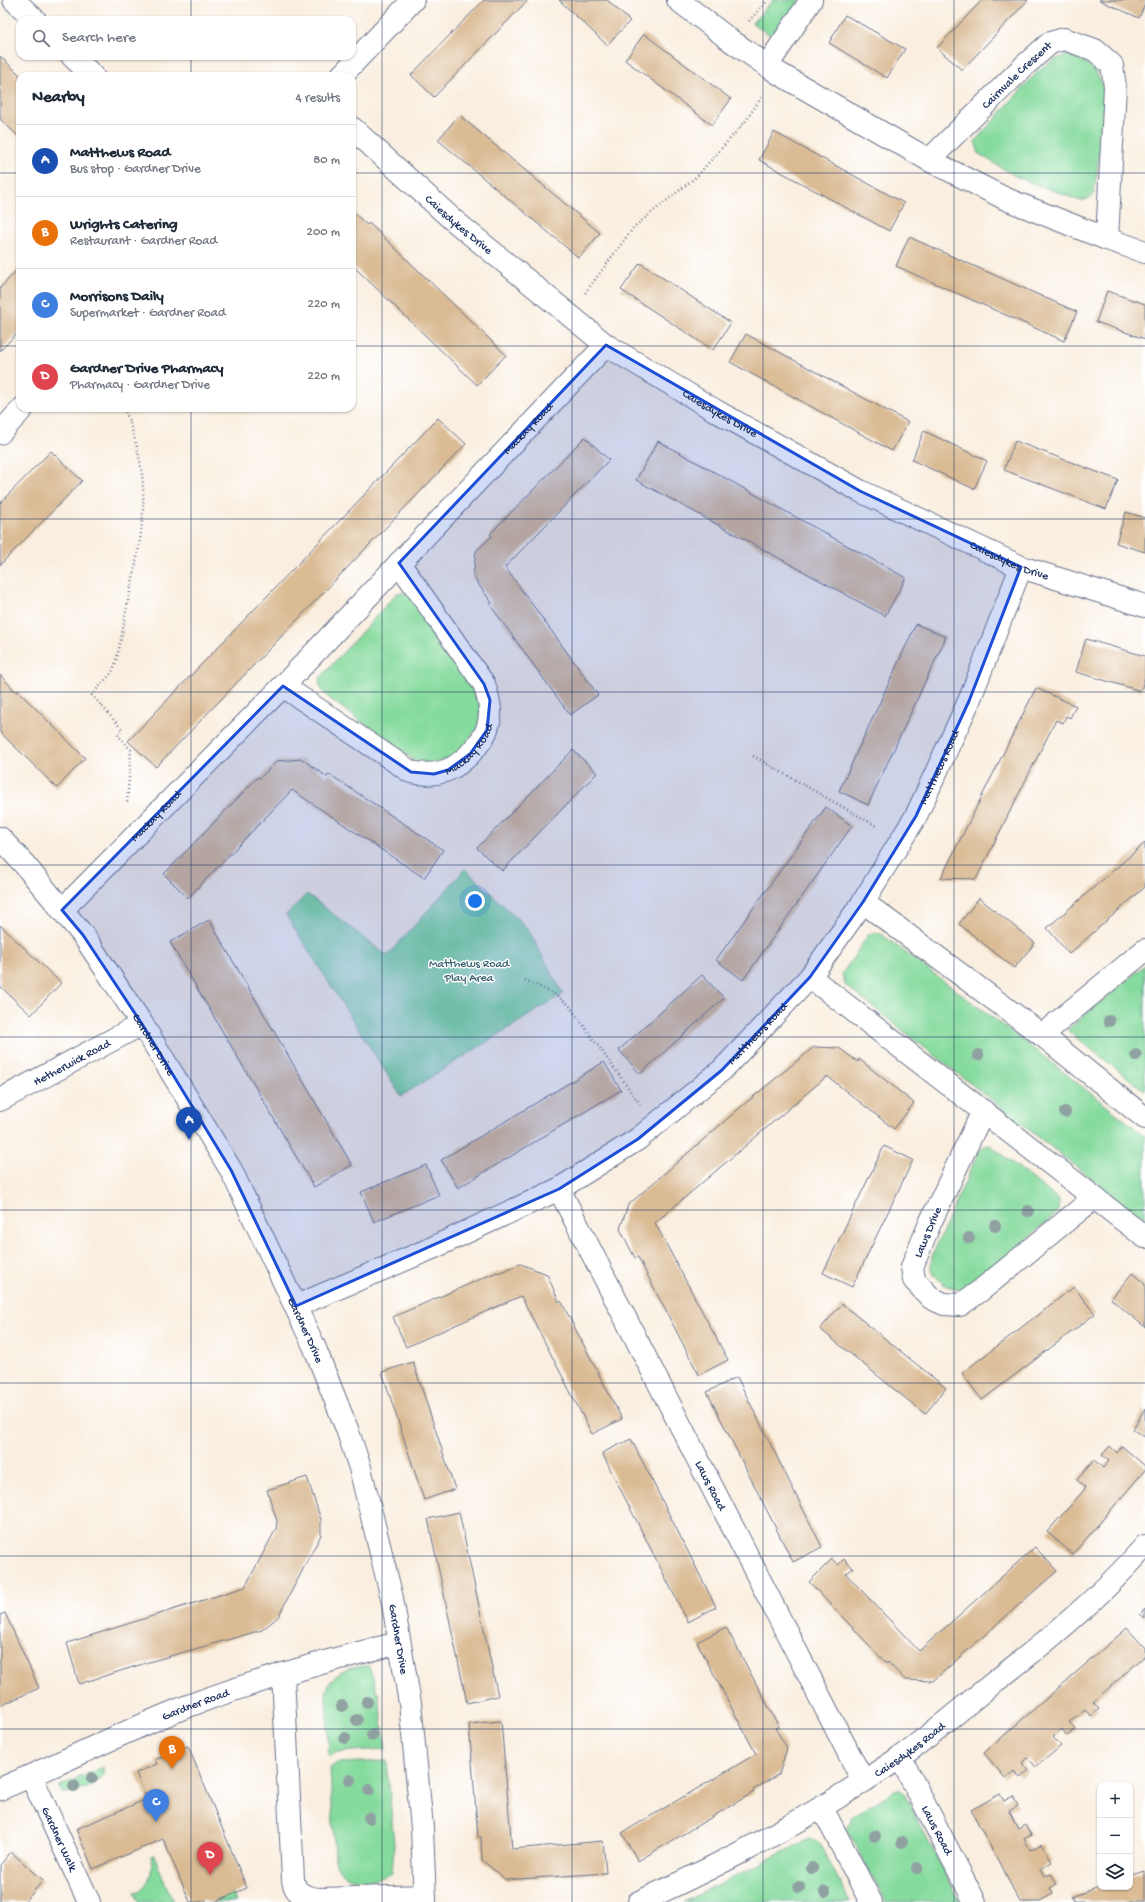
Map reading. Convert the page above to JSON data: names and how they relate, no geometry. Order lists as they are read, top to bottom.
{
  "streets": {
    "street": [
      "Cairnvale Crescent",
      "Caiesdykes Drive",
      "Mackay Road",
      "Matthews Road",
      "Gardner Drive",
      "Hetherwick Road",
      "Laws Drive",
      "Laws Road",
      "Gardner Road",
      "Caiesdykes Road",
      "Gardner Walk"
    ]
  },
  "crossings": [
    ["Caiesdykes Drive", "Mackay Road"],
    ["Caiesdykes Drive", "Matthews Road"],
    ["Mackay Road", "Gardner Drive"],
    ["Matthews Road", "Gardner Drive"],
    ["Matthews Road", "Laws Road"],
    ["Gardner Drive", "Hetherwick Road"],
    ["Gardner Drive", "Gardner Road"],
    ["Laws Road", "Caiesdykes Road"],
    ["Gardner Road", "Gardner Walk"]
  ],
  "parks": ["Matthews Road Play Area"],
  "page": {
    "search": "Search here",
    "heading": ["Nearby", "4 results"],
    "list": [
      {
        "mark": "A",
        "name": "Matthews Road",
        "note": "Bus stop · Gardner Drive",
        "value": "80 m"
      },
      {
        "mark": "B",
        "name": "Wrights Catering",
        "note": "Restaurant · Gardner Road",
        "value": "200 m"
      },
      {
        "mark": "C",
        "name": "Morrisons Daily",
        "note": "Supermarket · Gardner Road",
        "value": "220 m"
      },
      {
        "mark": "D",
        "name": "Gardner Drive Pharmacy",
        "note": "Pharmacy · Gardner Drive",
        "value": "220 m"
      }
    ],
    "pins": [
      "A",
      "B",
      "C",
      "D"
    ],
    "map_buttons": ["+", "−"]
  }
}
